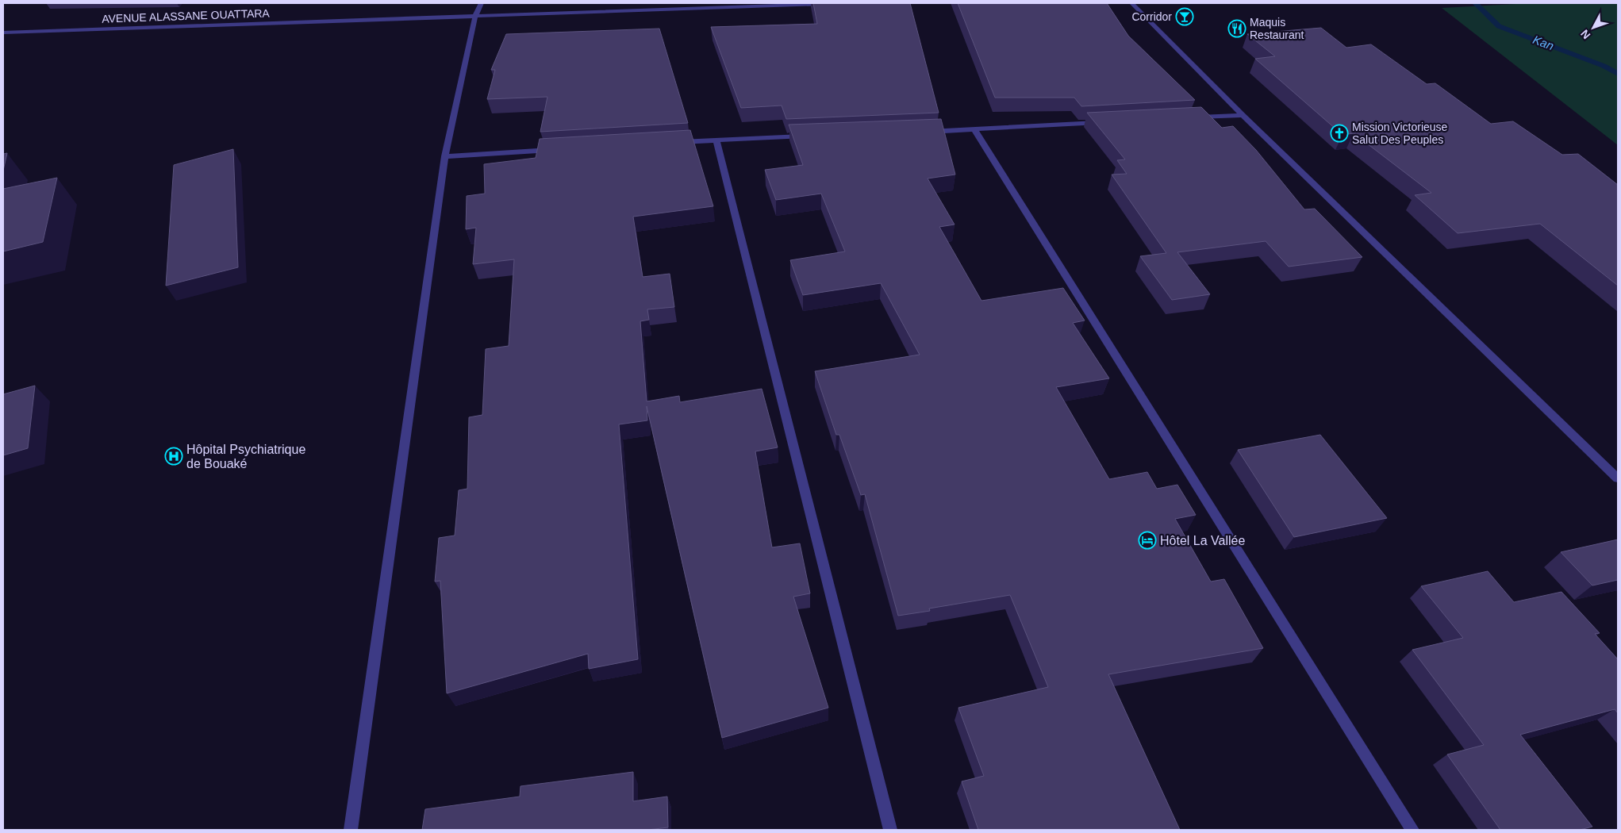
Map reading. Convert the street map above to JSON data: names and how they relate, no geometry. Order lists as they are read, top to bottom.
{
  "streets": {
    "street": ["AVENUE ALASSANE OUATTARA"]
  },
  "water": ["Kan"],
  "places": {
    "bar": ["Corridor"],
    "restaurant": ["Maquis Restaurant"],
    "church": ["Mission Victorieuse Salut Des Peuples"],
    "hospital": ["Hôpital Psychiatrique de Bouaké"],
    "hotel": ["Hôtel La Vallée"]
  },
  "north": "bottom left"
}
